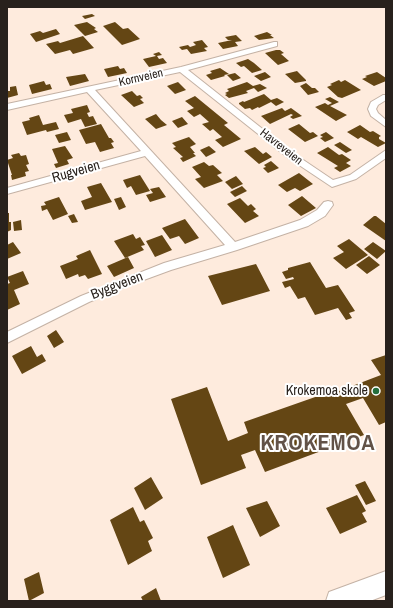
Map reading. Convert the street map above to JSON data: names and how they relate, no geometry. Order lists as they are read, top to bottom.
{
  "streets": {
    "street": [
      "Kornveien",
      "Havreveien",
      "Rugveien",
      "Byggveien"
    ]
  },
  "crossings": [
    ["Kornveien", "Havreveien"]
  ],
  "districts": ["KROKEMOA"],
  "places": ["Krokemoa skole"]
}
